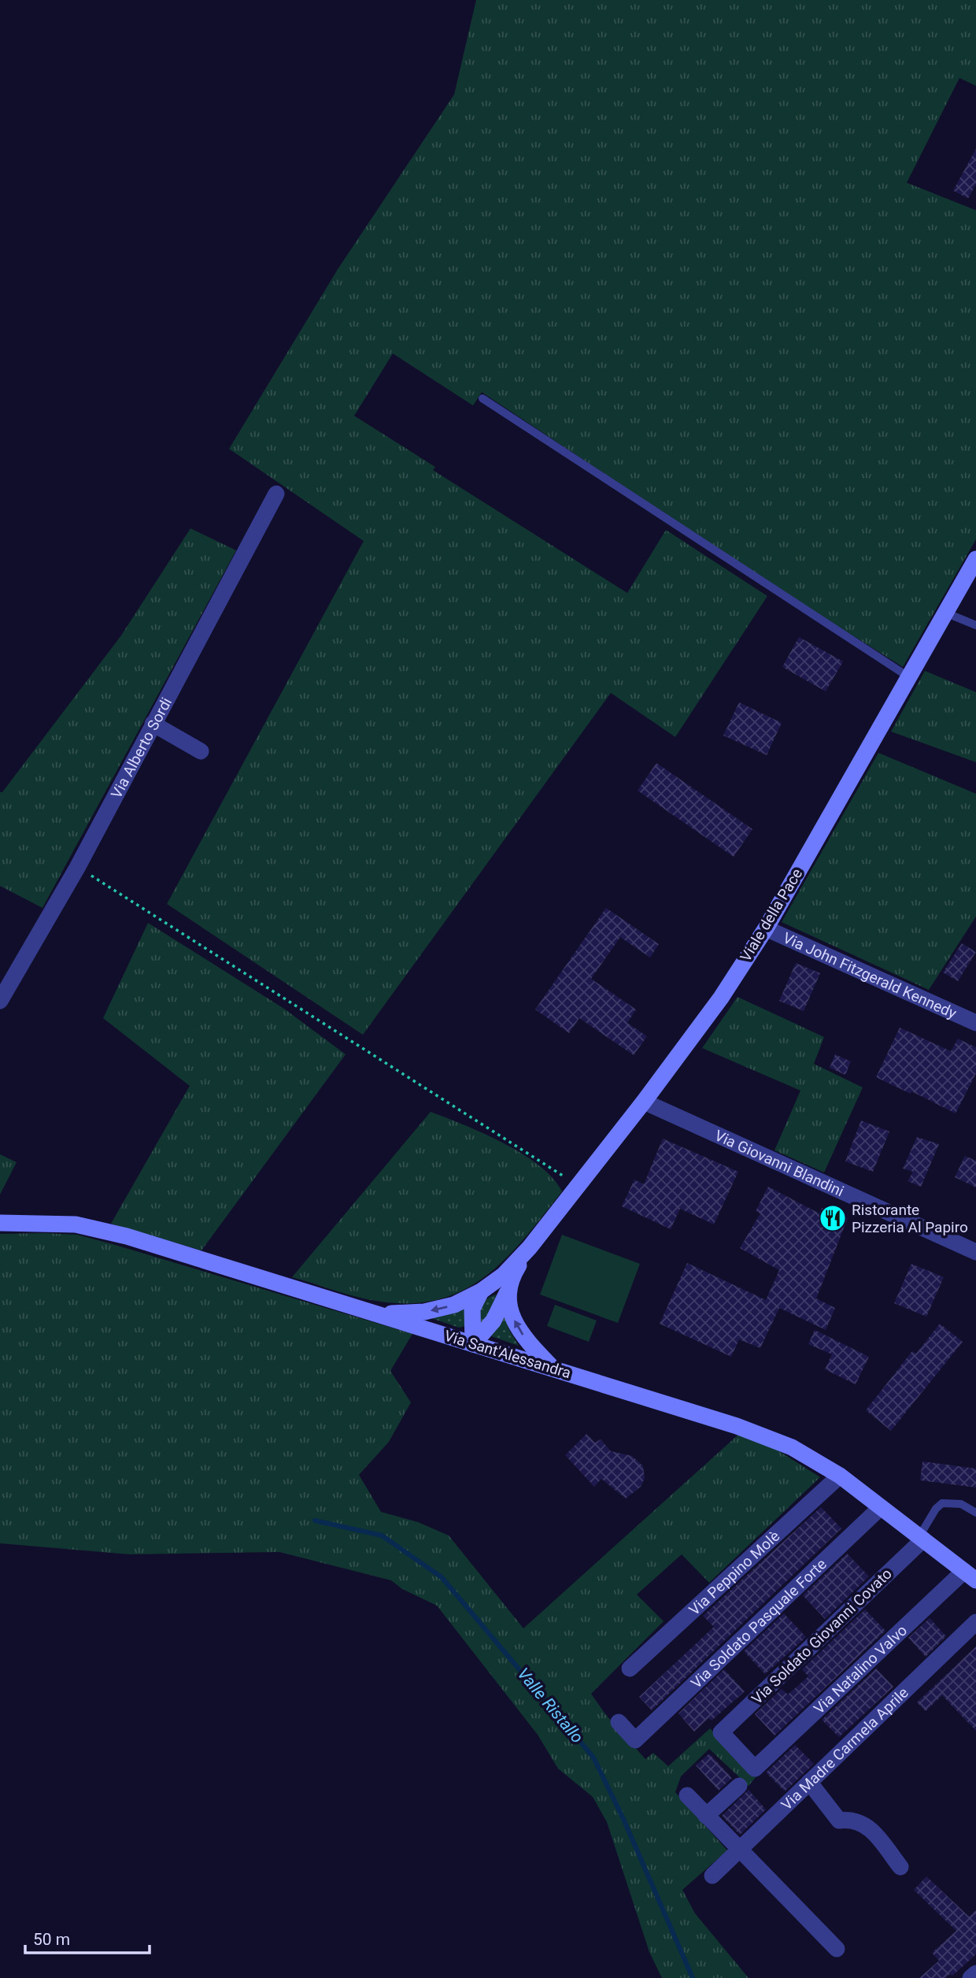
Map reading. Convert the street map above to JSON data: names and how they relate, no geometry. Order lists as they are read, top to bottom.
{
  "streets": {
    "street": [
      "Via Alberto Sordi",
      "Viale della Pace",
      "Via John Fitzgerald Kennedy",
      "Via Giovanni Blandini",
      "Via Sant'Alessandra",
      "Via Peppino Molè",
      "Via Soldato Pasquale Forte",
      "Via Soldato Giovanni Covato",
      "Via Natalino Valvo",
      "Via Madre Carmela Aprile"
    ]
  },
  "crossings": [
    ["Viale della Pace", "Via John Fitzgerald Kennedy"],
    ["Viale della Pace", "Via Giovanni Blandini"],
    ["Via Sant'Alessandra", "Via Peppino Molè"],
    ["Via Sant'Alessandra", "Via Soldato Pasquale Forte"],
    ["Via Sant'Alessandra", "Via Soldato Giovanni Covato"],
    ["Via Sant'Alessandra", "Via Natalino Valvo"],
    ["Via Soldato Giovanni Covato", "Via Natalino Valvo"]
  ],
  "water": ["Valle Ristallo"],
  "places": {
    "restaurant": ["Ristorante Pizzeria Al Papiro"]
  },
  "scale_bar": "50 m"
}
